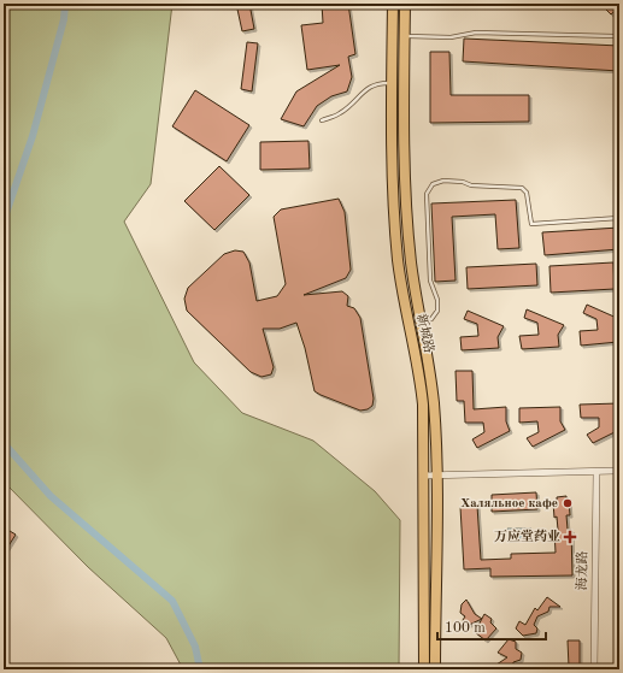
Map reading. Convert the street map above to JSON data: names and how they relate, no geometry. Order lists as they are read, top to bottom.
{
  "streets": {
    "main road": ["新城路"],
    "street": ["海龙路"]
  },
  "places": {
    "other": ["Халяльное кафе"],
    "health": ["万应堂药业"]
  },
  "scale_bar": "100 m"
}
